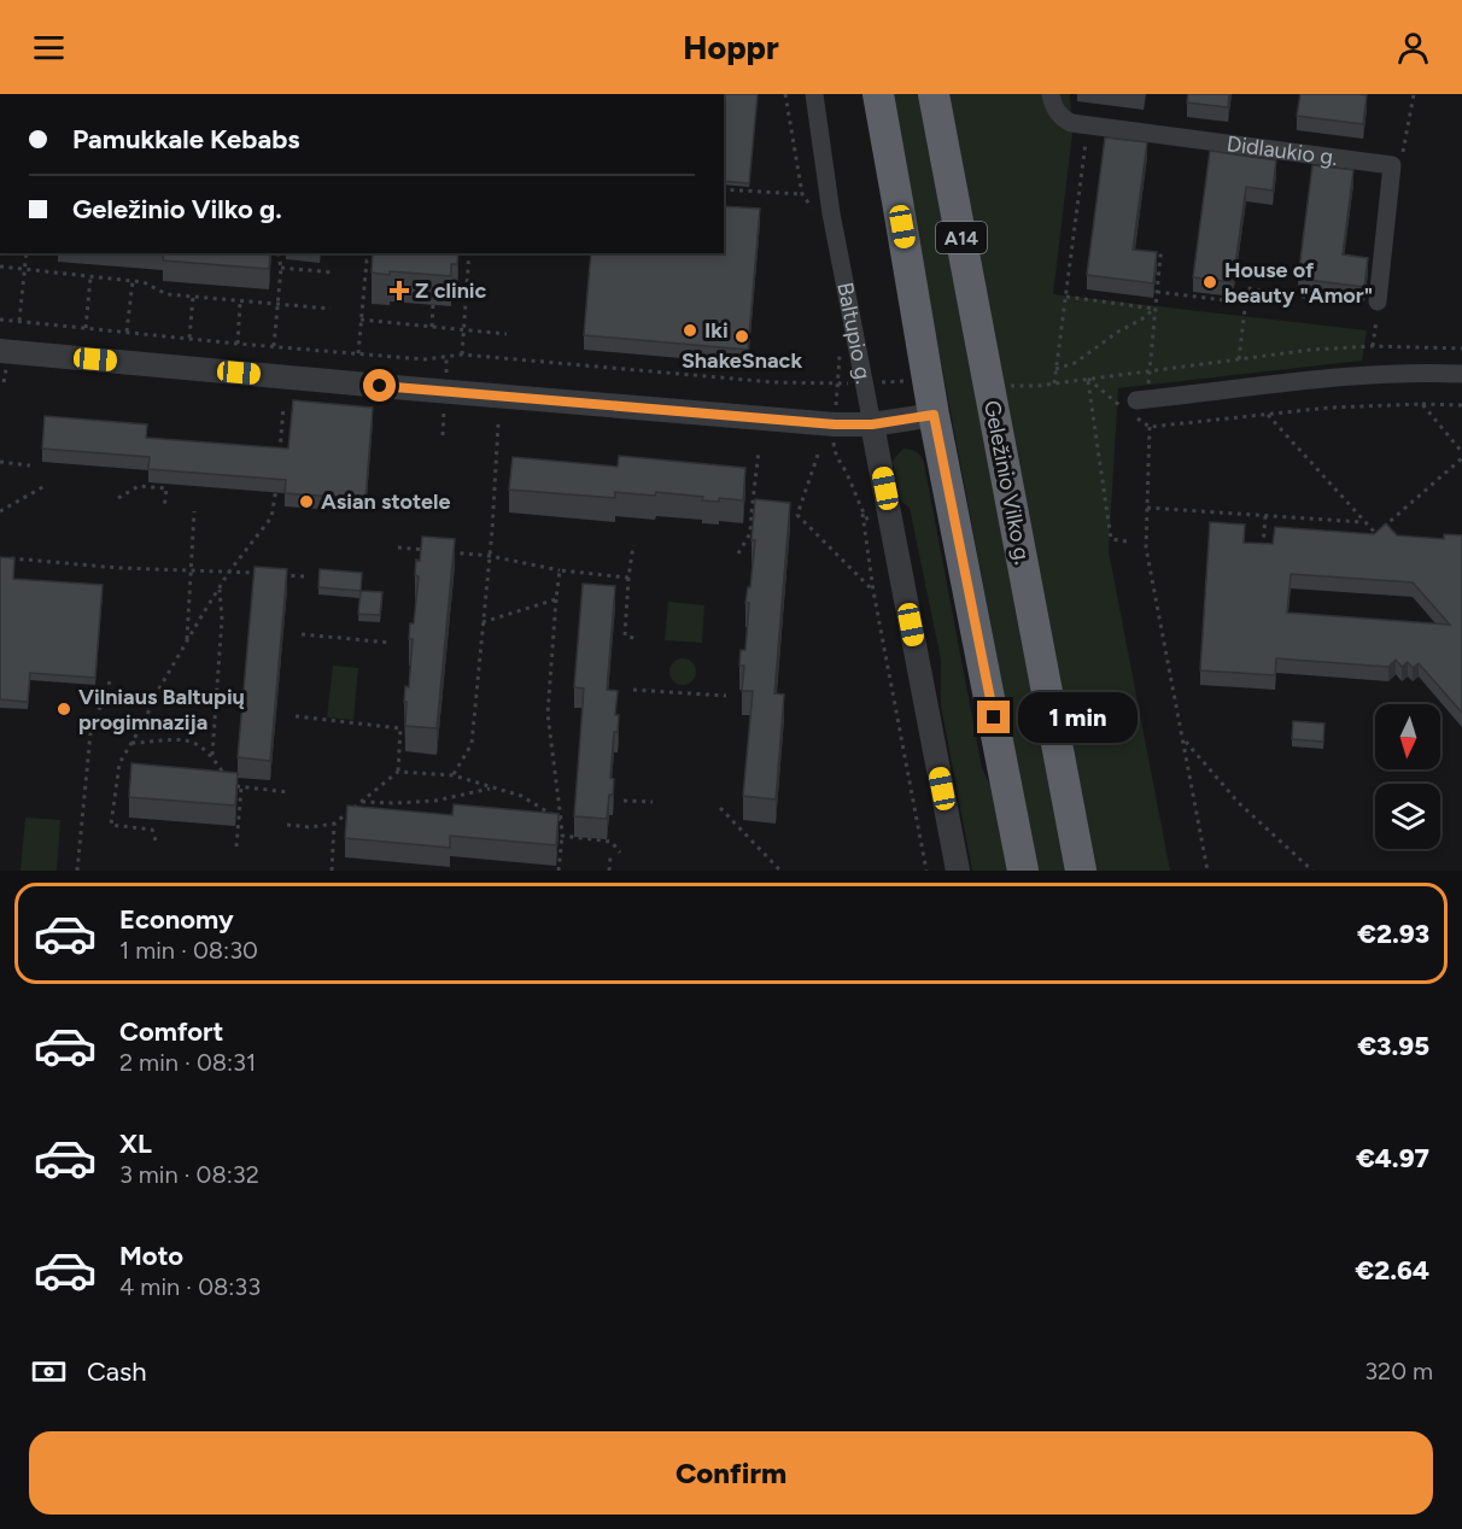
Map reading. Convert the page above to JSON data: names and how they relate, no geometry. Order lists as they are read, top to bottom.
{
  "streets": {
    "highway": ["A14", "Geležinio Vilko g."],
    "street": ["Didlaukio g.", "Baltupio g."]
  },
  "places": {
    "other": [
      "House of beauty \"Amor\"",
      "Iki",
      "ShakeSnack",
      "Asian stotele",
      "Vilniaus Baltupių progimnazija"
    ],
    "health": ["Z clinic"]
  },
  "north": "bottom",
  "page": {
    "header": "Hoppr",
    "banner": ["Pamukkale Kebabs", "Geležinio Vilko g."],
    "bubble": "1 min",
    "list": [
      {
        "name": "Economy",
        "note": "1 min · 08:30",
        "value": "€2.93"
      },
      {
        "name": "Comfort",
        "note": "2 min · 08:31",
        "value": "€3.95"
      },
      {
        "name": "XL",
        "note": "3 min · 08:32",
        "value": "€4.97"
      },
      {
        "name": "Moto",
        "note": "4 min · 08:33",
        "value": "€2.64"
      }
    ],
    "pay": ["Cash", "320 m"],
    "buttons": "Confirm"
  }
}
